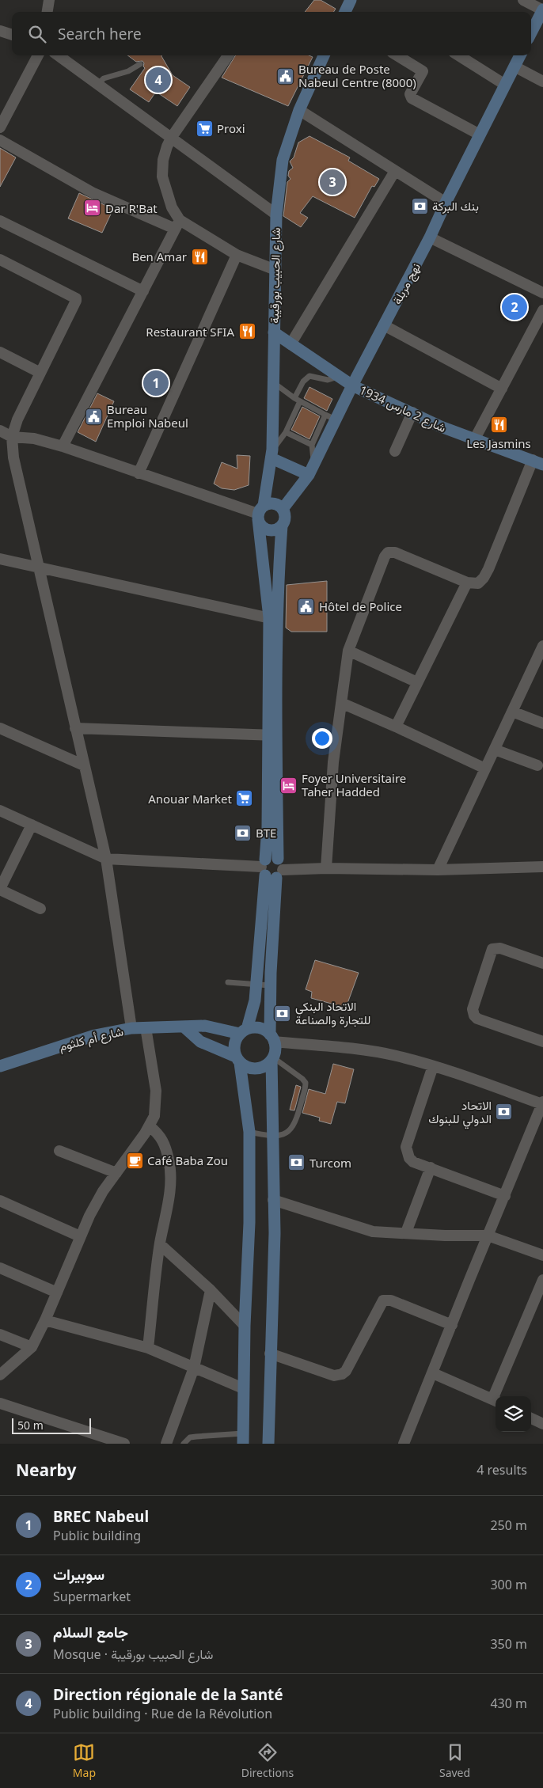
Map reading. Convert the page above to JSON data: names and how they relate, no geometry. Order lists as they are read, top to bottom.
{
  "streets": {
    "main road": [
      "شارع الحبيب بورقيبة",
      "نهج مربلة",
      "شارع 2 مارس 1934",
      "شارع أم كلثوم"
    ]
  },
  "crossings": [
    ["شارع الحبيب بورقيبة", "نهج مربلة"],
    ["شارع الحبيب بورقيبة", "شارع 2 مارس 1934"],
    ["نهج مربلة", "شارع 2 مارس 1934"]
  ],
  "places": {
    "public building": ["Bureau de Poste Nabeul Centre (8000)", "Bureau Emploi Nabeul", "Hôtel de Police"],
    "supermarket": ["Proxi", "Anouar Market"],
    "bank": [
      "بنك البركة",
      "BTE",
      "الاتحاد البنكي للتجارة والصناعة",
      "الاتحاد الدولي للبنوك",
      "Turcom"
    ],
    "hotel": ["Dar R'Bat", "Foyer Universitaire Taher Hadded"],
    "restaurant": ["Ben Amar", "Restaurant SFIA", "Les Jasmins"],
    "cafe": ["Café Baba Zou"]
  },
  "scale_bar": "50 m",
  "page": {
    "search": "Search here",
    "pins": [
      "4",
      "3",
      "2",
      "1"
    ],
    "scale": "50 m",
    "heading": ["Nearby", "4 results"],
    "list": [
      {
        "mark": "1",
        "name": "BREC Nabeul",
        "note": "Public building",
        "value": "250 m"
      },
      {
        "mark": "2",
        "name": "سوبيرات",
        "note": "Supermarket",
        "value": "300 m"
      },
      {
        "mark": "3",
        "name": "جامع السلام",
        "note": "Mosque · شارع الحبيب بورقيبة",
        "value": "350 m"
      },
      {
        "mark": "4",
        "name": "Direction régionale de la Santé",
        "note": "Public building · Rue de la Révolution",
        "value": "430 m"
      }
    ],
    "nav": ["Map", "Directions", "Saved"]
  }
}
